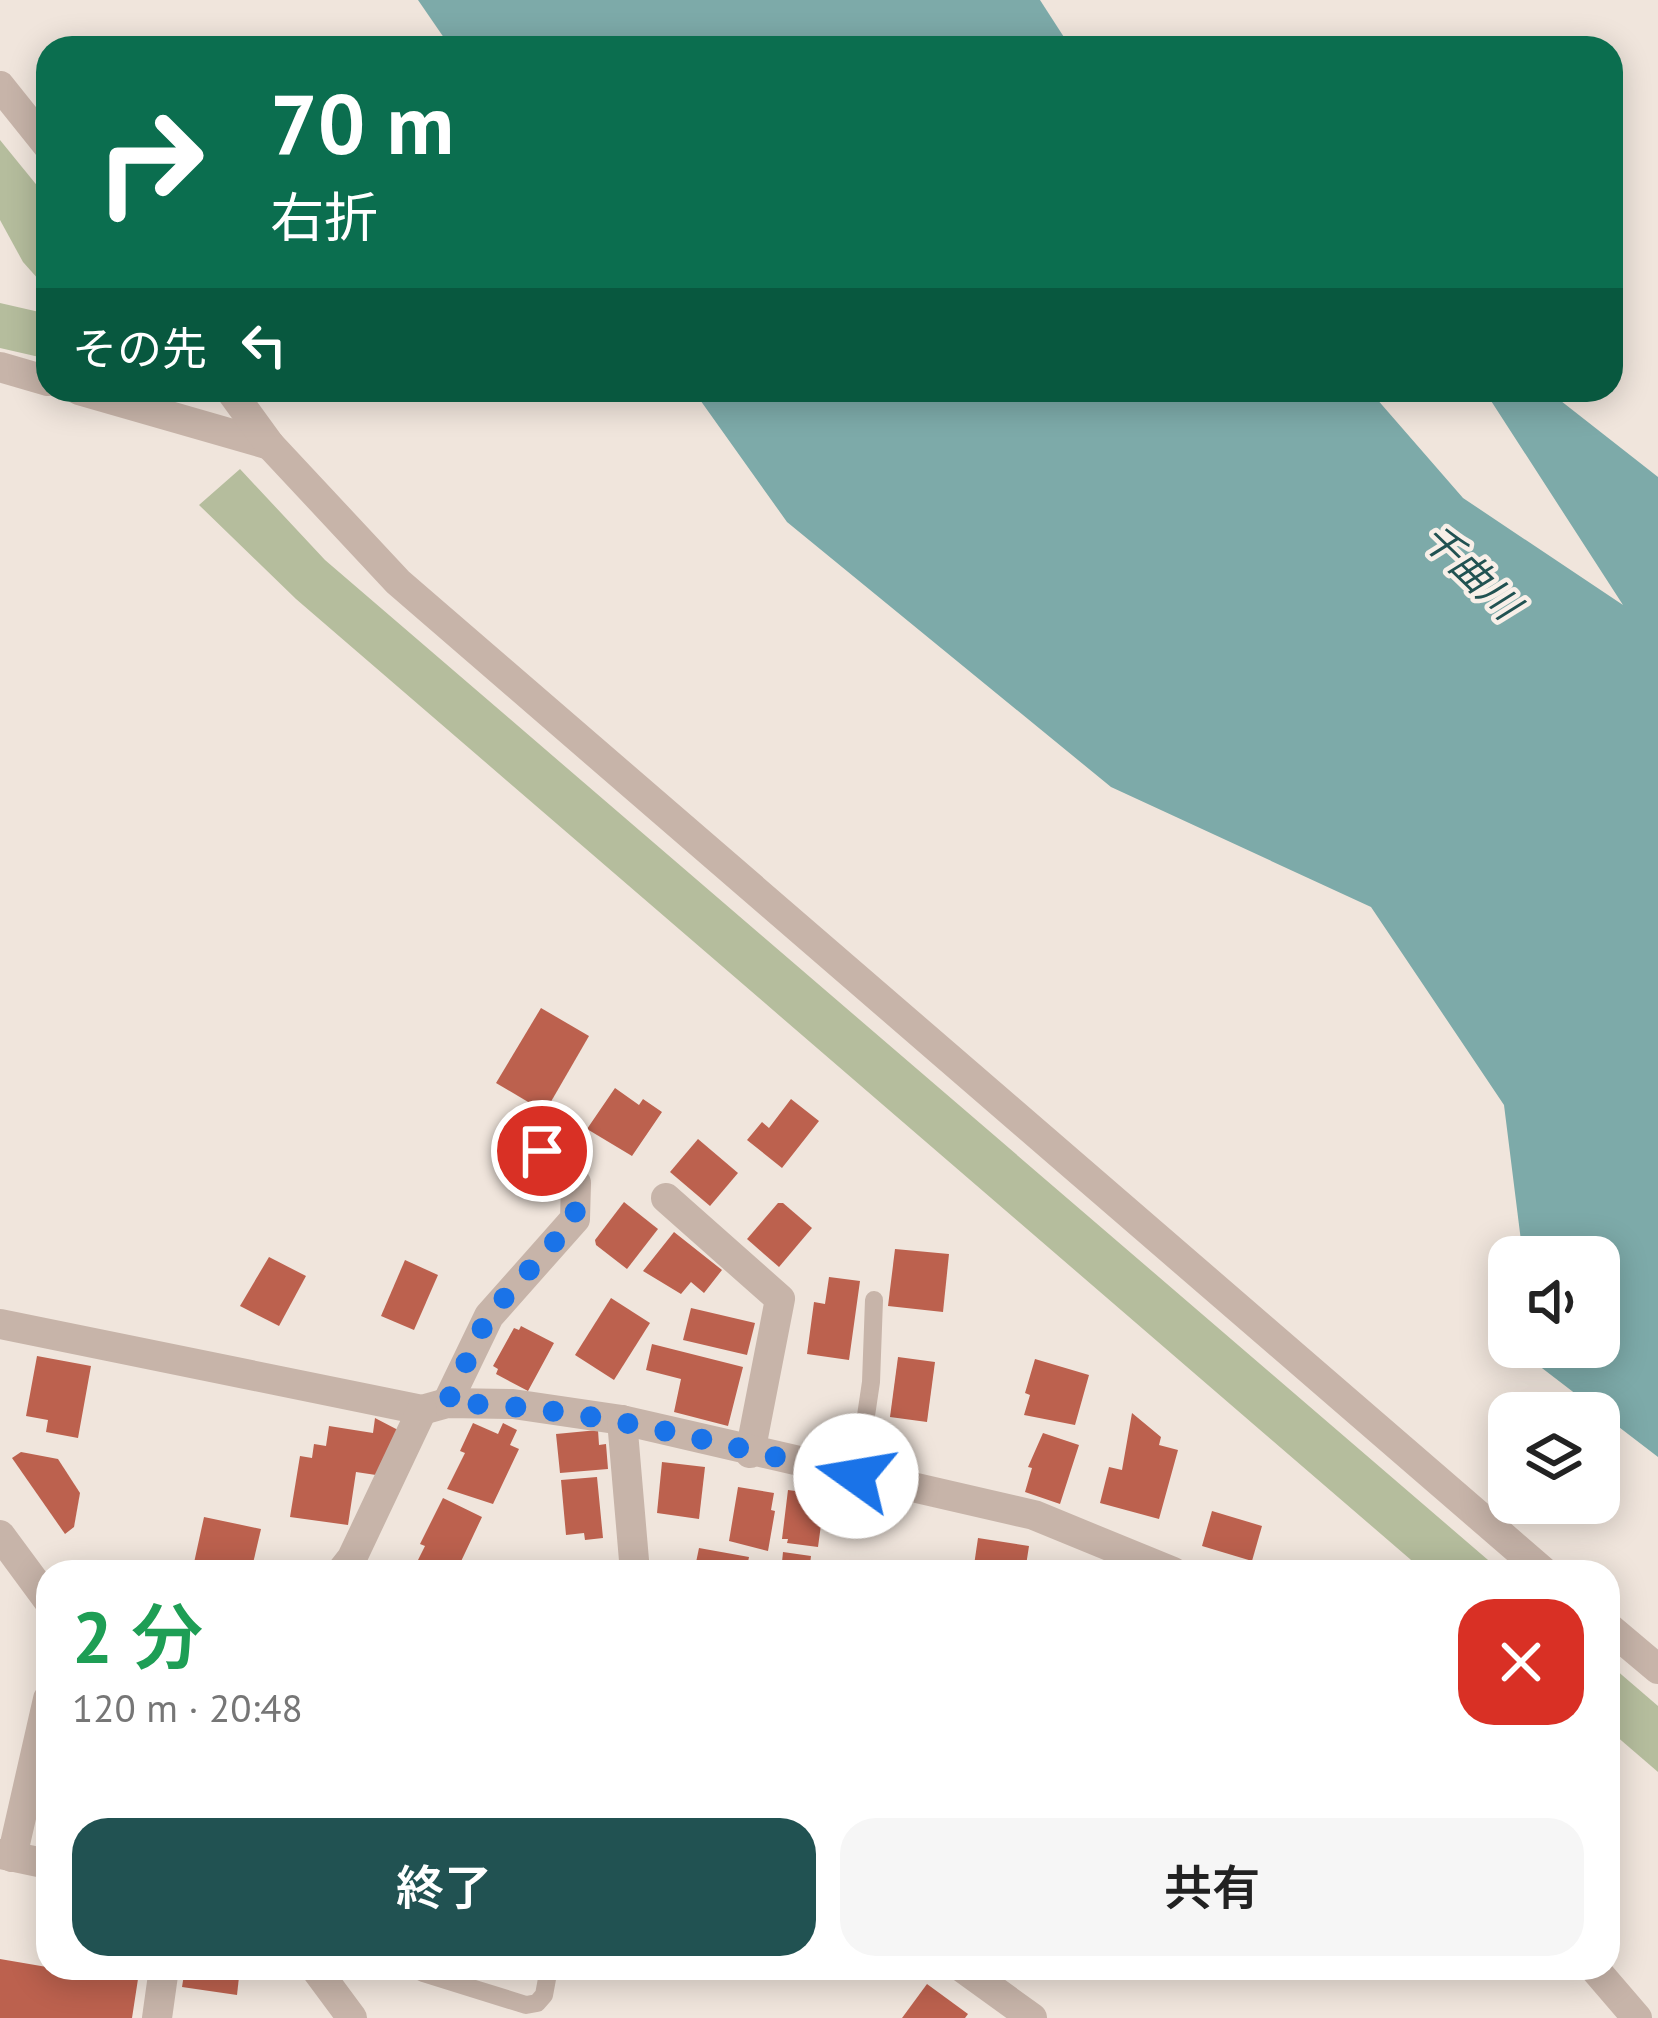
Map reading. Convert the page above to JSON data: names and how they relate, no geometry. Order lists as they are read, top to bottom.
{
  "water": ["千曲川"],
  "page": {
    "turn": ["70 m", "右折"],
    "then": "その先",
    "heading": ["2 分", "120 m · 20:48"],
    "buttons": ["終了", "共有"]
  }
}
